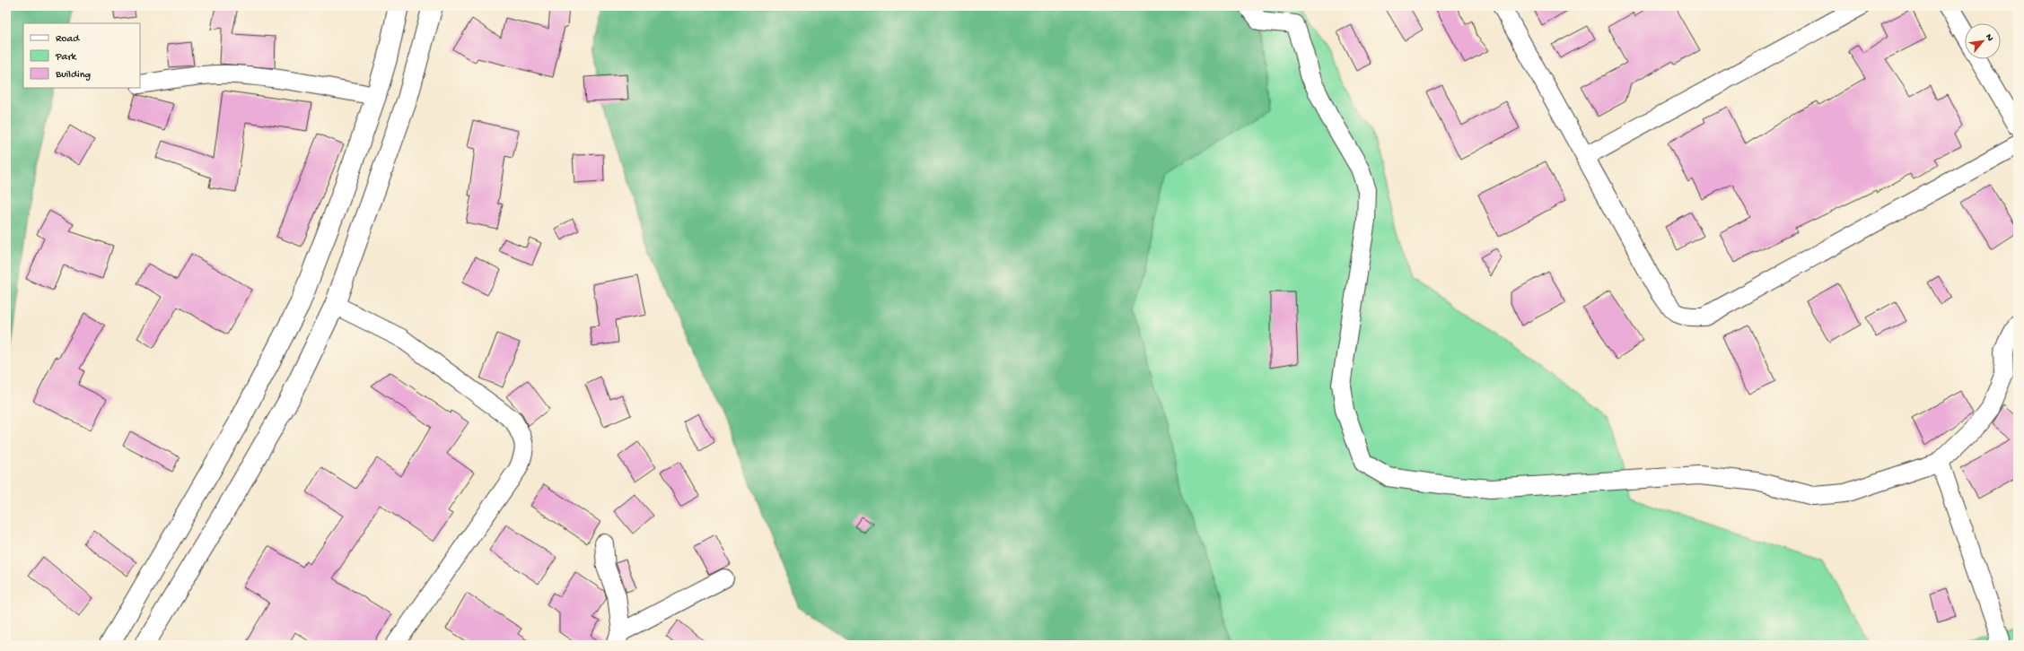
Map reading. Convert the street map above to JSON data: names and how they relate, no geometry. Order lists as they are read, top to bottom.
{
  "legend": ["Road", "Park", "Building"],
  "north": "top right"
}
